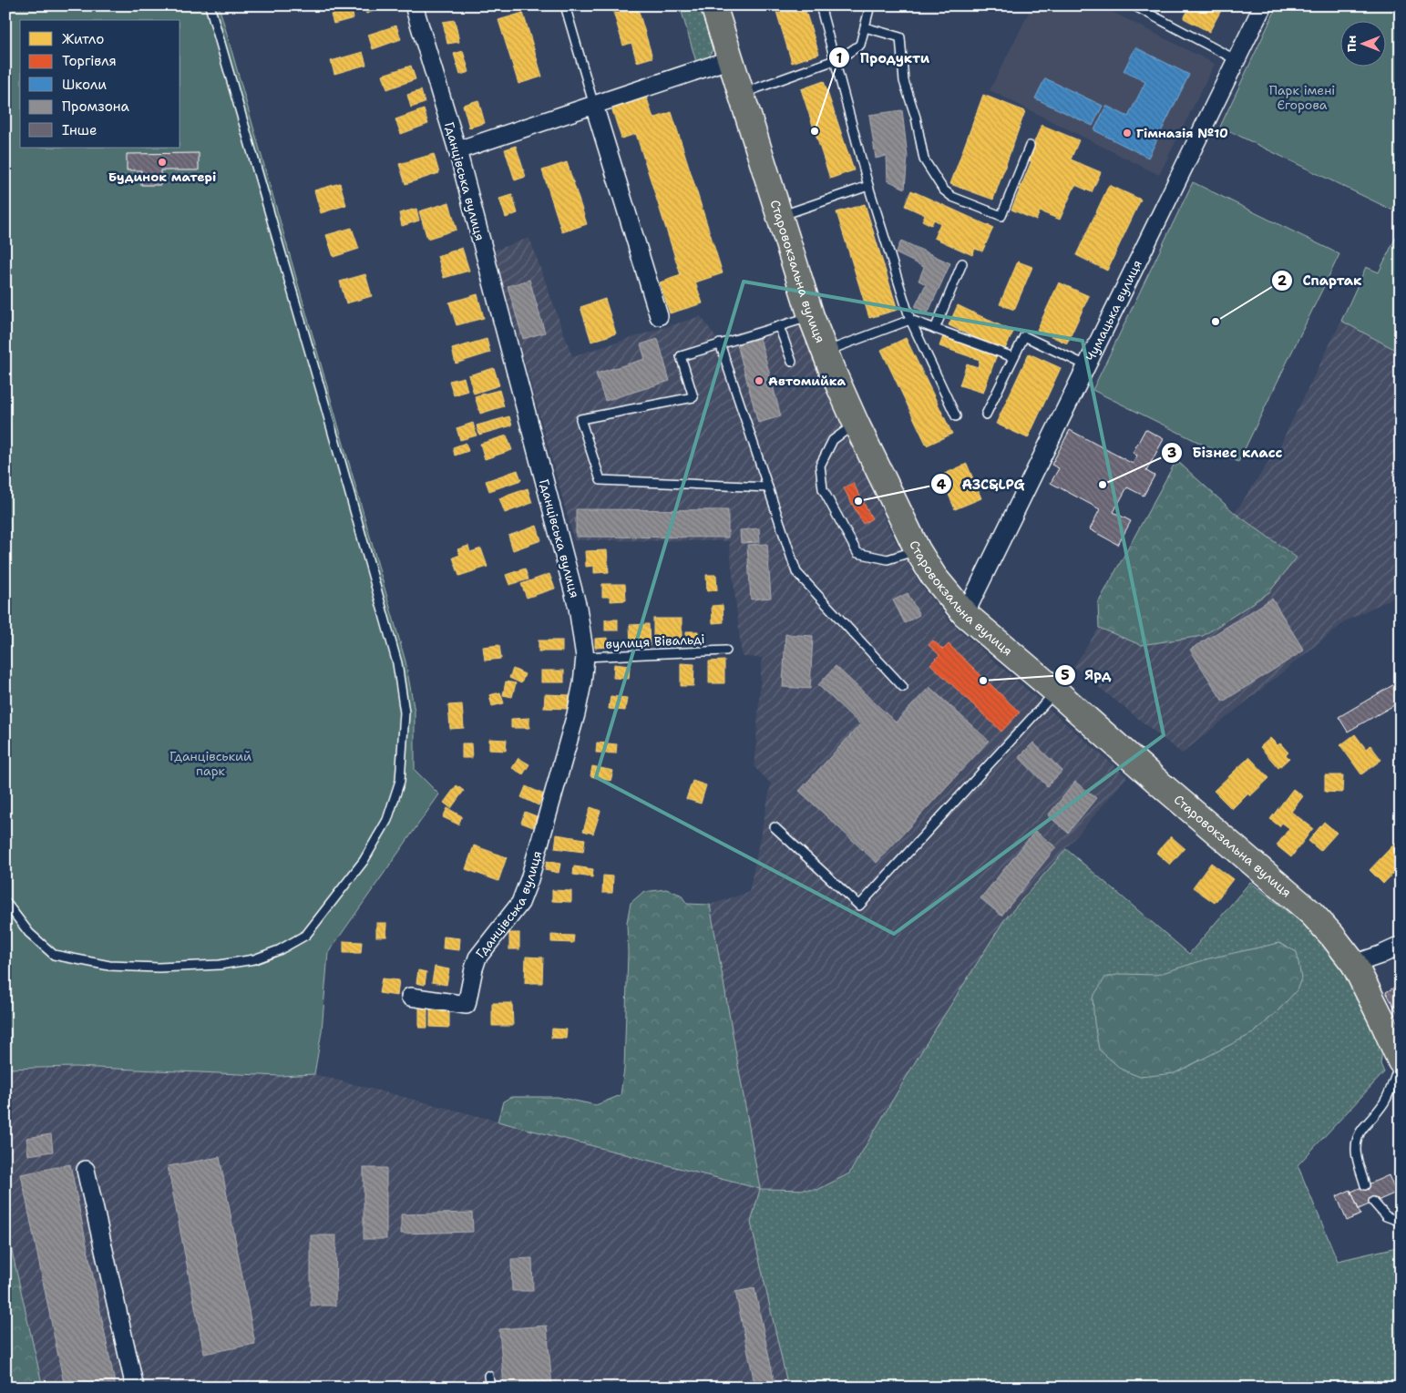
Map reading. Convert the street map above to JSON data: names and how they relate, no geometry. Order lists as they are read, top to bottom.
{
  "streets": {
    "main road": ["Старовокзальна вулиця"],
    "street": ["Гданцівська вулиця", "Чумацька вулиця"],
    "lane": ["вулиця Вівальді"]
  },
  "crossings": [
    ["Гданцівська вулиця", "вулиця Вівальді"],
    ["Старовокзальна вулиця", "Чумацька вулиця"]
  ],
  "parks": ["Парк імені Єгорова", "Гданцівський парк"],
  "places": [
    "Продукти",
    "Гімназія №10",
    "Будинок матері",
    "Спартак",
    "Автомийка",
    "Бізнес класс",
    "АЗС&LPG",
    "Ярд"
  ],
  "legend": [
    "Житло",
    "Торгівля",
    "Школи",
    "Промзона",
    "Інше"
  ],
  "north": "left"
}
